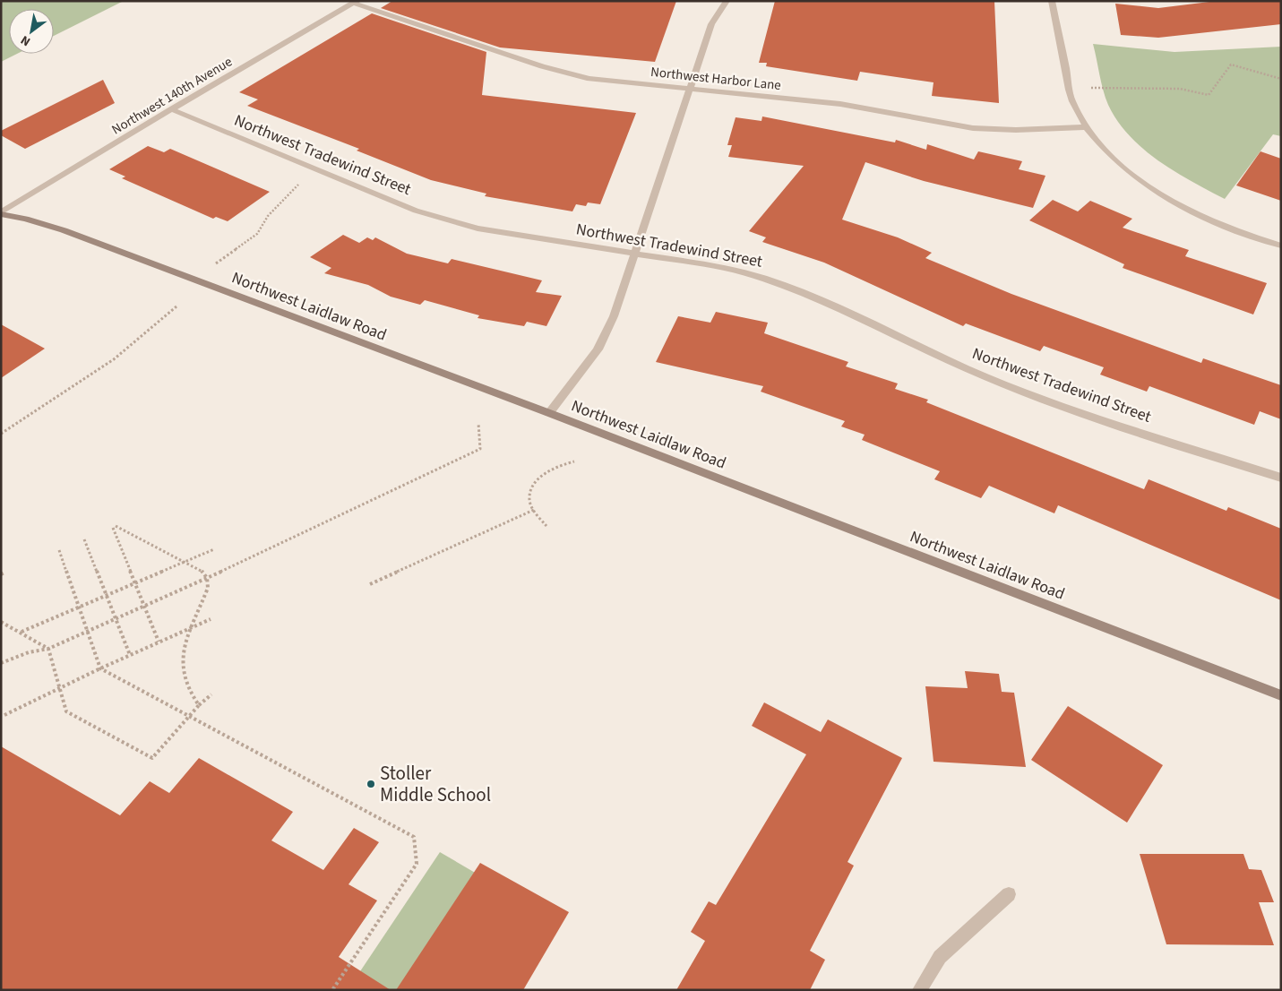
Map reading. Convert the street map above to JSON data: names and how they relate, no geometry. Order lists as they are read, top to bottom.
{
  "streets": {
    "main road": ["Northwest Laidlaw Road"],
    "street": ["Northwest Harbor Lane", "Northwest 140th Avenue", "Northwest Tradewind Street"]
  },
  "crossings": [
    ["Northwest Harbor Lane", "Northwest 140th Avenue"],
    ["Northwest 140th Avenue", "Northwest Tradewind Street"],
    ["Northwest 140th Avenue", "Northwest Laidlaw Road"]
  ],
  "places": ["Stoller Middle School"],
  "north": "bottom left"
}
